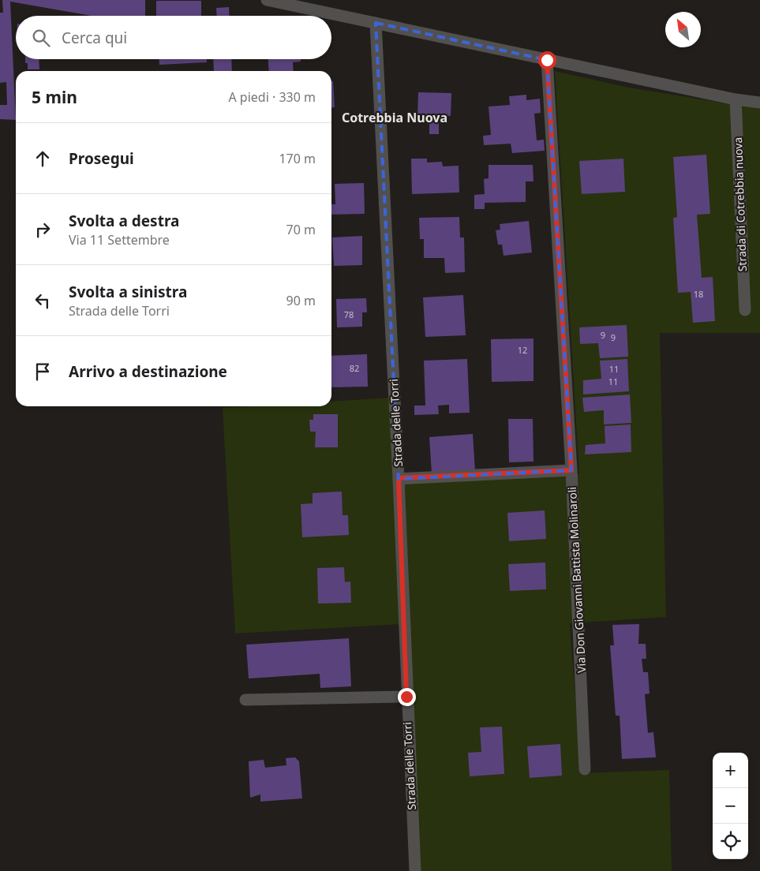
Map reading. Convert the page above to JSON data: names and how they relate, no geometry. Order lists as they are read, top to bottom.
{
  "streets": {
    "street": ["Strada di Cotrebbia nuova", "Strada delle Torri", "Via Don Giovanni Battista Molinaroli"]
  },
  "districts": ["Cotrebbia Nuova"],
  "house_numbers": [
    "18",
    "78",
    "9",
    "9",
    "12",
    "82",
    "11",
    "11"
  ],
  "north": "top left",
  "page": {
    "search": "Cerca qui",
    "heading": ["5 min", "A piedi · 330 m"],
    "list": [
      ["Prosegui", "170 m"],
      ["Svolta a destra", "Via 11 Settembre", "70 m"],
      ["Svolta a sinistra", "Strada delle Torri", "90 m"],
      "Arrivo a destinazione"
    ],
    "map_buttons": ["+", "−"]
  }
}
